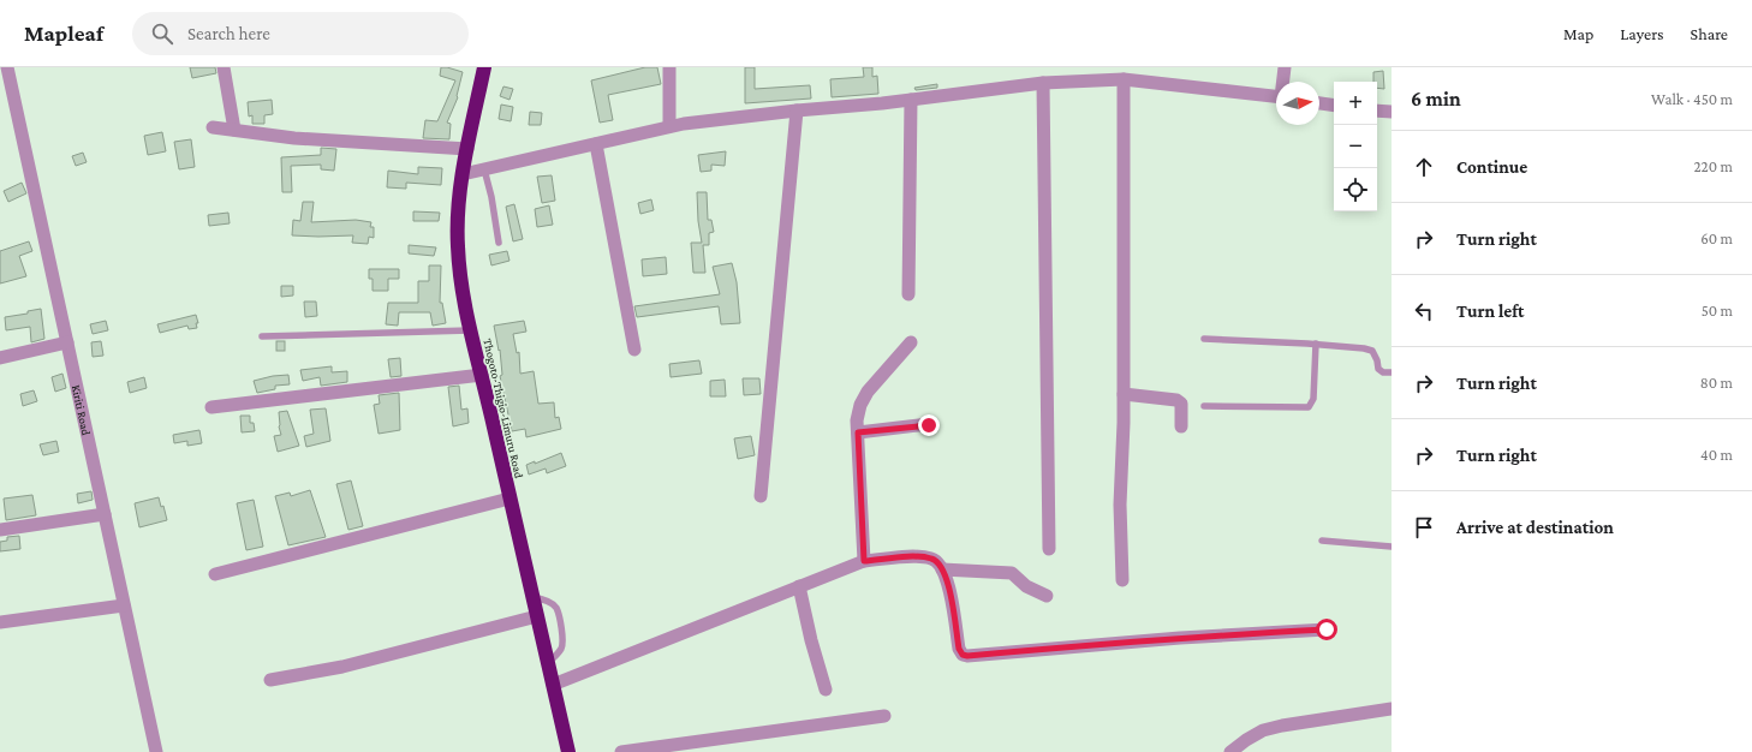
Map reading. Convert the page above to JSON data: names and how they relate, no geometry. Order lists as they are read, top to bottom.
{
  "streets": {
    "highway": ["Thogoto-Thigio-Limuru Road"],
    "street": ["Kiriti Road"]
  },
  "north": "right",
  "page": {
    "header": "Mapleaf",
    "search": "Search here",
    "nav": ["Map", "Layers", "Share"],
    "heading": ["6 min", "Walk · 450 m"],
    "map_buttons": ["+", "−"],
    "list": [
      ["Continue", "220 m"],
      ["Turn right", "60 m"],
      ["Turn left", "50 m"],
      ["Turn right", "80 m"],
      ["Turn right", "40 m"],
      "Arrive at destination"
    ]
  }
}
